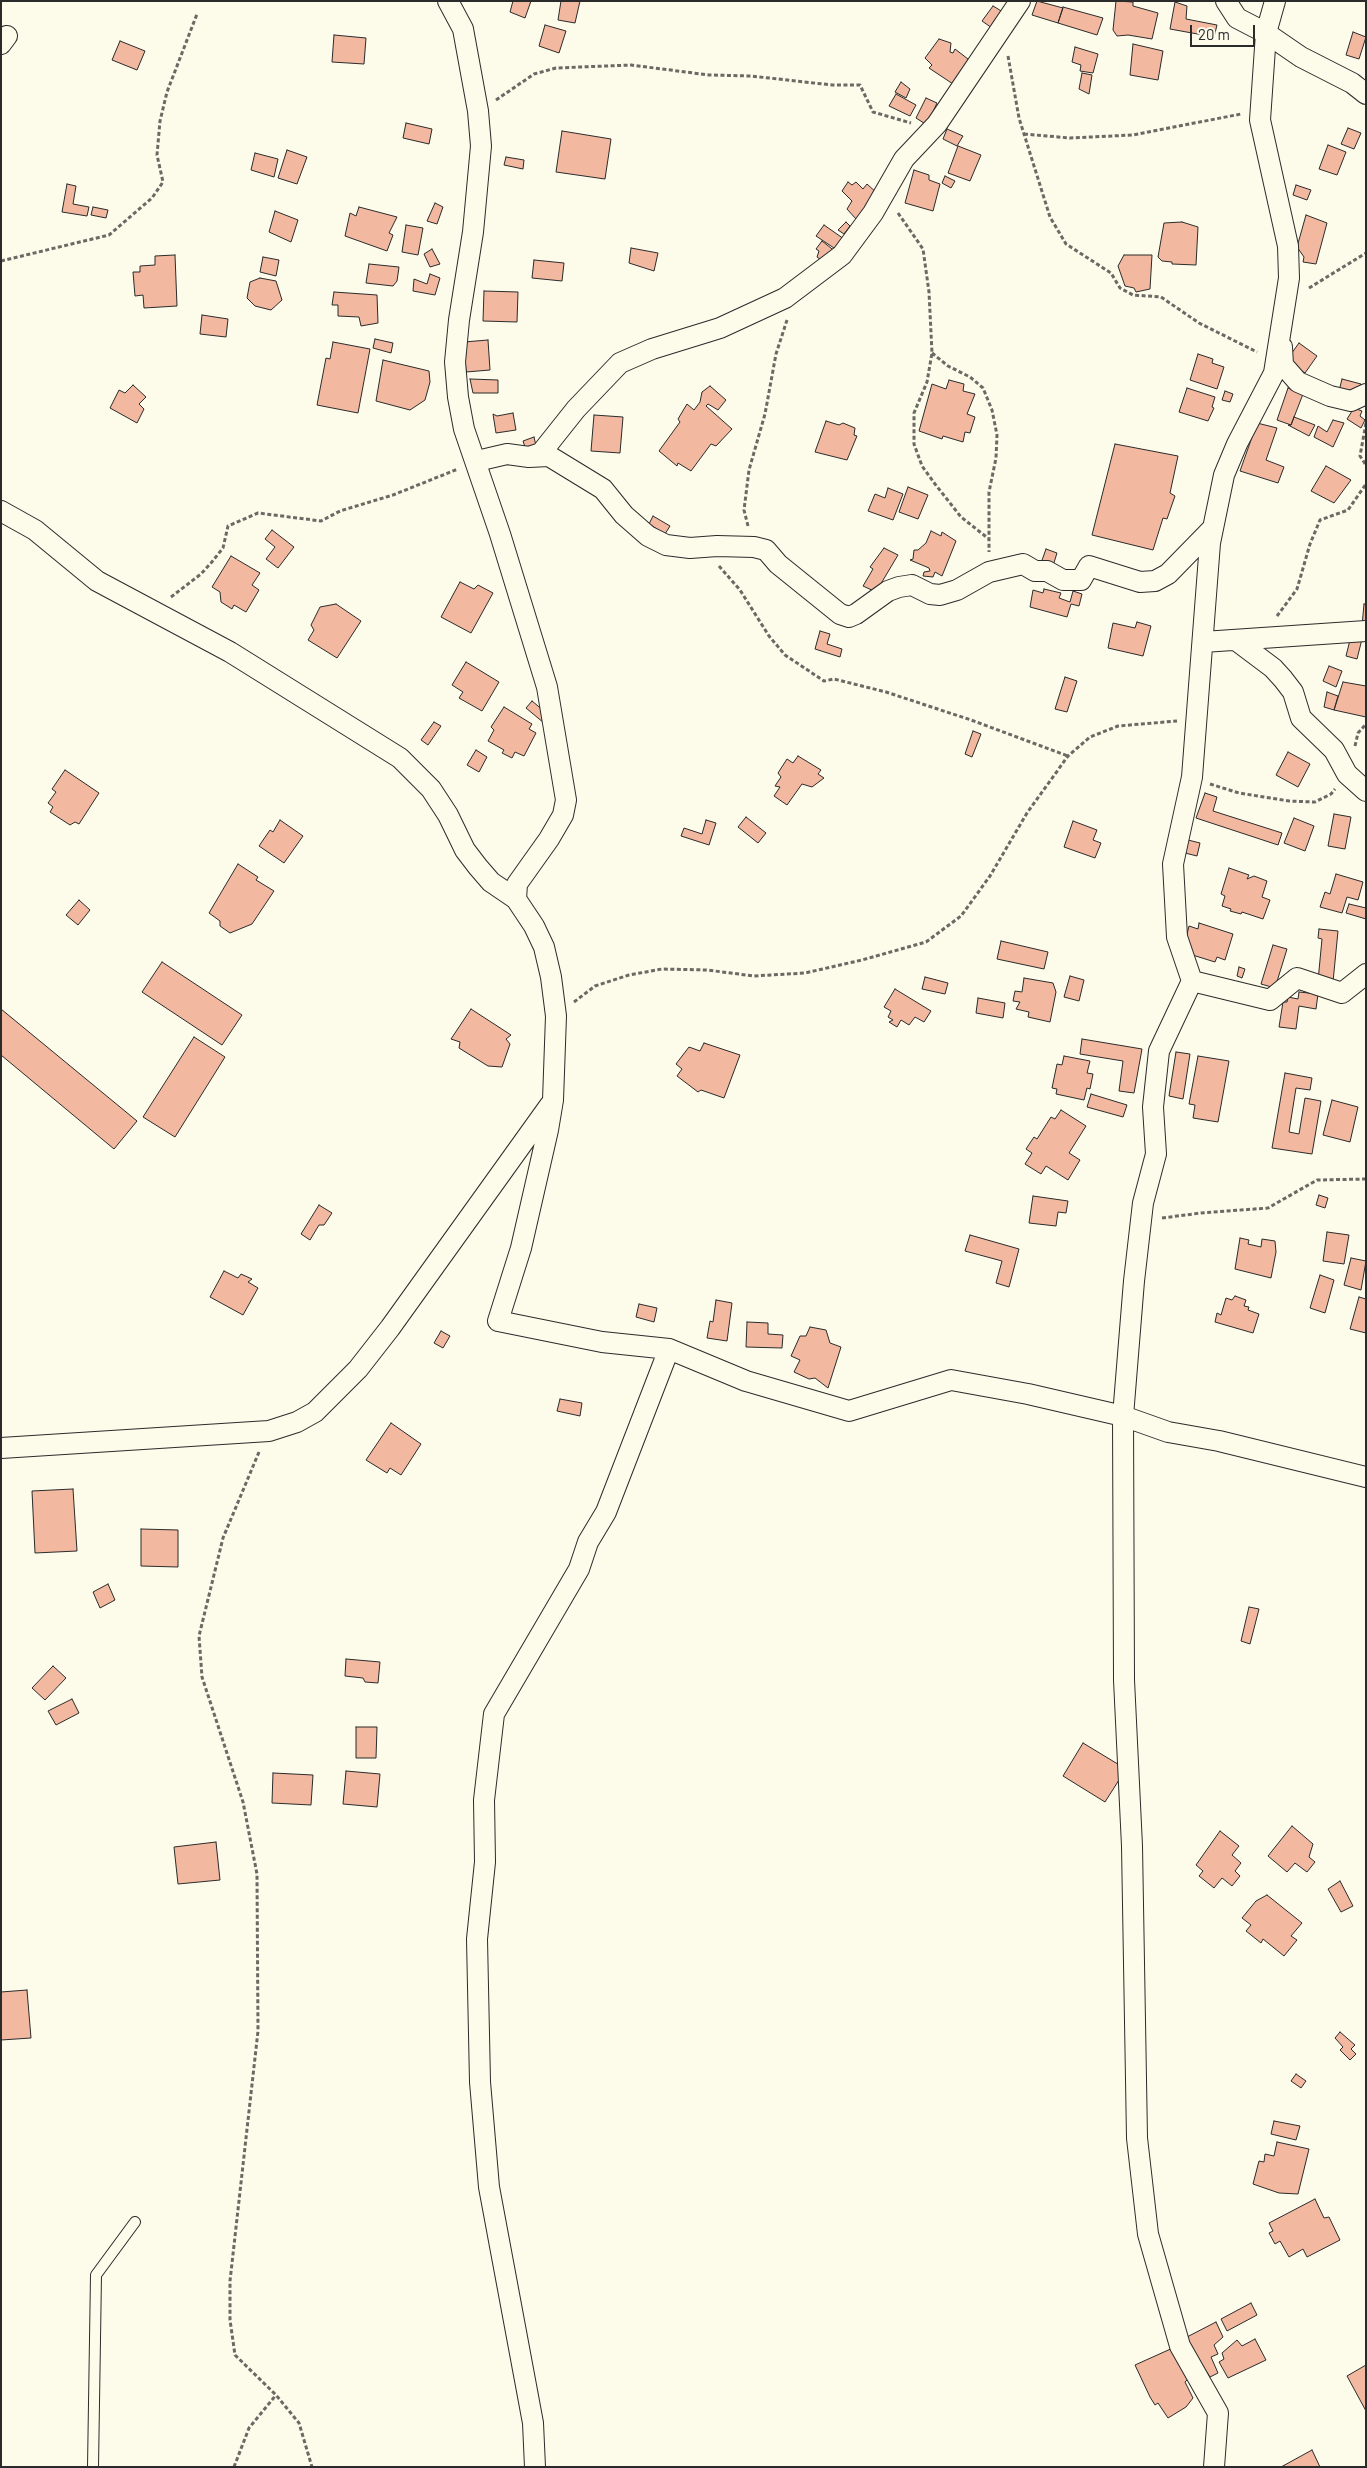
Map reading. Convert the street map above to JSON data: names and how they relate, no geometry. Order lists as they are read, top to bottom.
{
  "scale_bar": "20 m"
}
